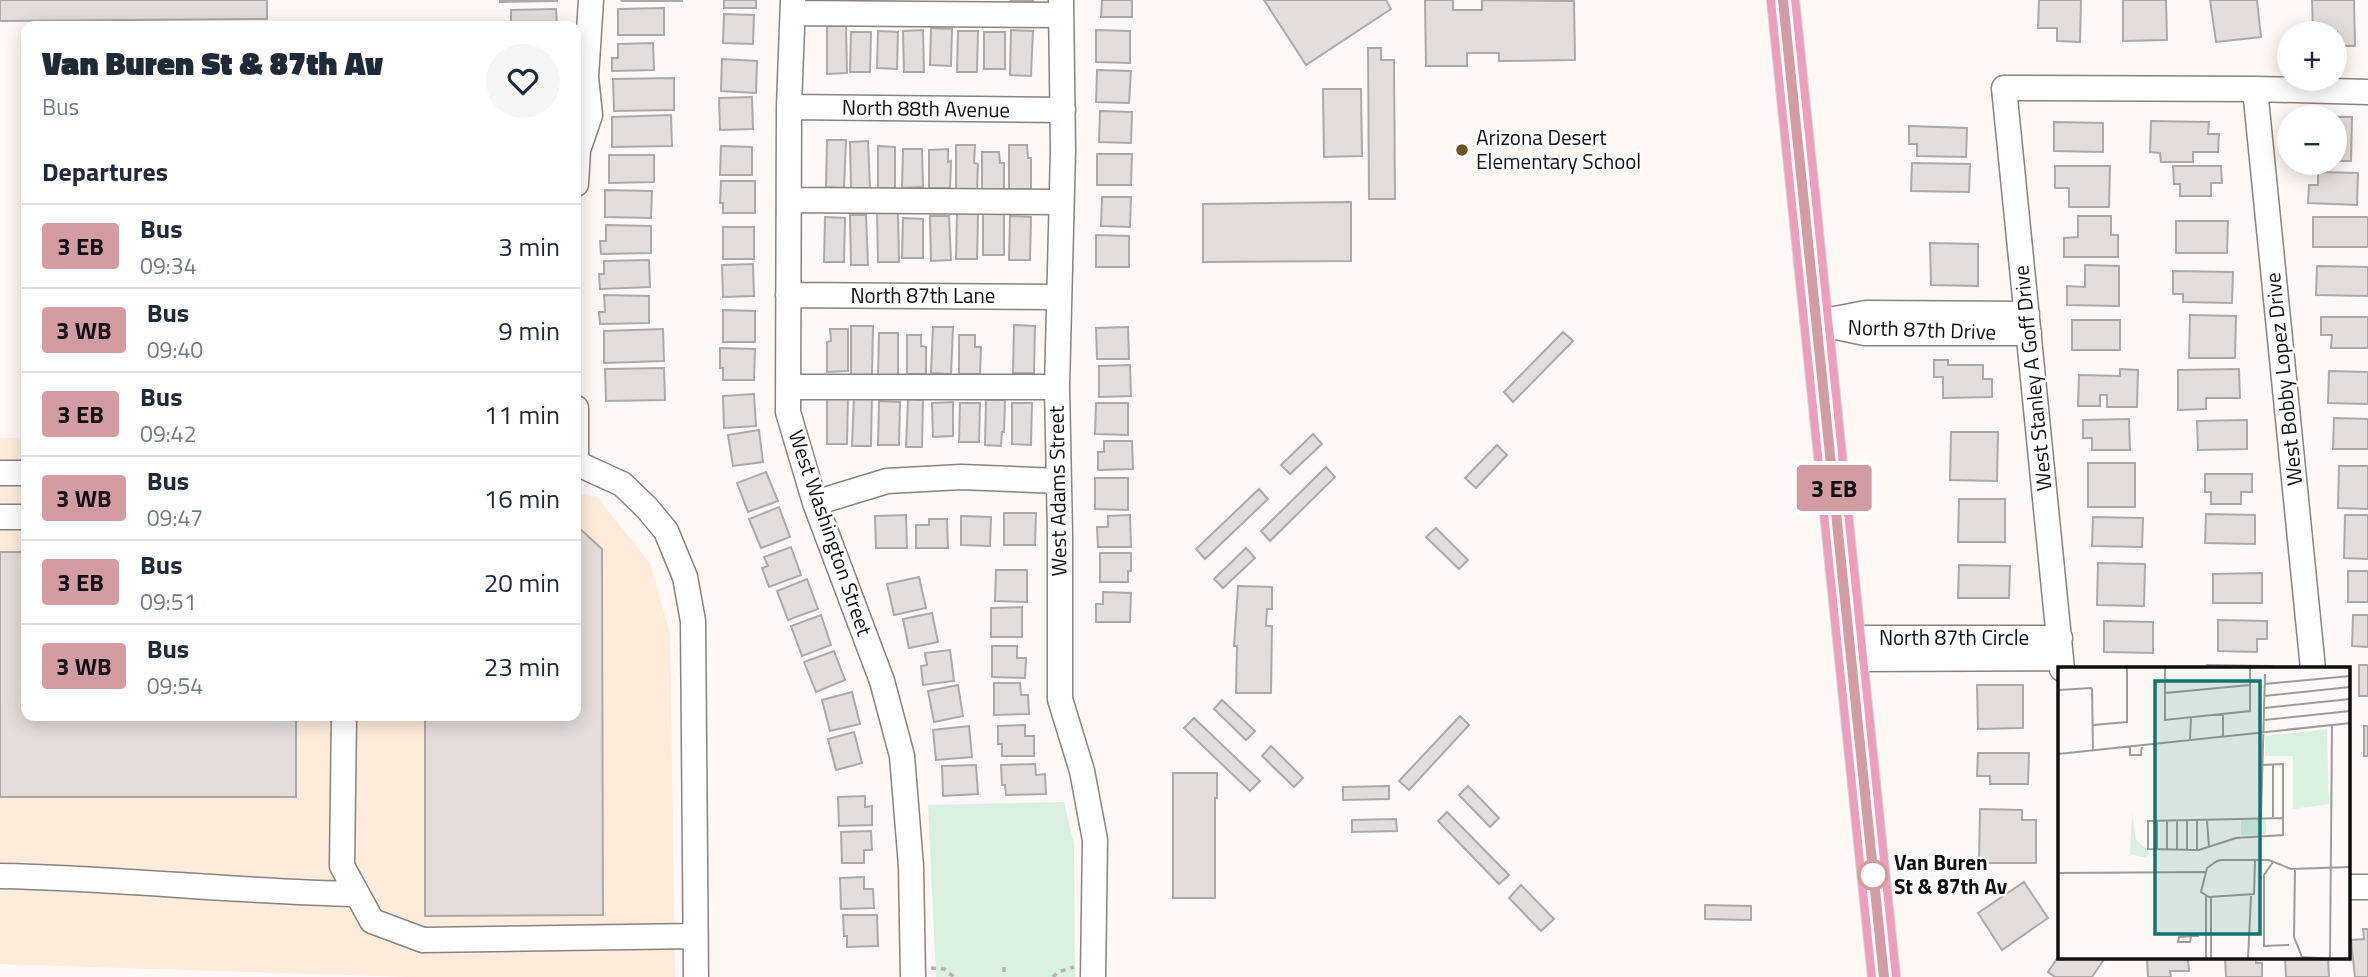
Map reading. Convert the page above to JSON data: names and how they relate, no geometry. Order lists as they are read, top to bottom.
{
  "streets": {
    "street": [
      "North 88th Avenue",
      "North 87th Lane",
      "North 87th Drive",
      "West Stanley A Goff Drive",
      "West Bobby Lopez Drive",
      "West Adams Street",
      "West Washington Street",
      "North 87th Circle"
    ]
  },
  "crossings": [
    ["North 88th Avenue", "West Adams Street"],
    ["North 88th Avenue", "West Washington Street"],
    ["North 87th Lane", "West Adams Street"],
    ["North 87th Lane", "West Washington Street"],
    ["North 87th Drive", "West Stanley A Goff Drive"],
    ["West Stanley A Goff Drive", "West Bobby Lopez Drive"],
    ["West Stanley A Goff Drive", "North 87th Circle"]
  ],
  "places": ["Arizona Desert Elementary School", "Van Buren St & 87th Av"],
  "page": {
    "on_map": "3 EB",
    "map_buttons": ["+", "−"],
    "heading": [
      ["Van Buren St & 87th Av", "Bus"],
      "Departures"
    ],
    "list": [
      {
        "mark": "3 EB",
        "name": "Bus",
        "note": "09:34",
        "value": "3 min"
      },
      {
        "mark": "3 WB",
        "name": "Bus",
        "note": "09:40",
        "value": "9 min"
      },
      {
        "mark": "3 EB",
        "name": "Bus",
        "note": "09:42",
        "value": "11 min"
      },
      {
        "mark": "3 WB",
        "name": "Bus",
        "note": "09:47",
        "value": "16 min"
      },
      {
        "mark": "3 EB",
        "name": "Bus",
        "note": "09:51",
        "value": "20 min"
      },
      {
        "mark": "3 WB",
        "name": "Bus",
        "note": "09:54",
        "value": "23 min"
      }
    ]
  }
}
